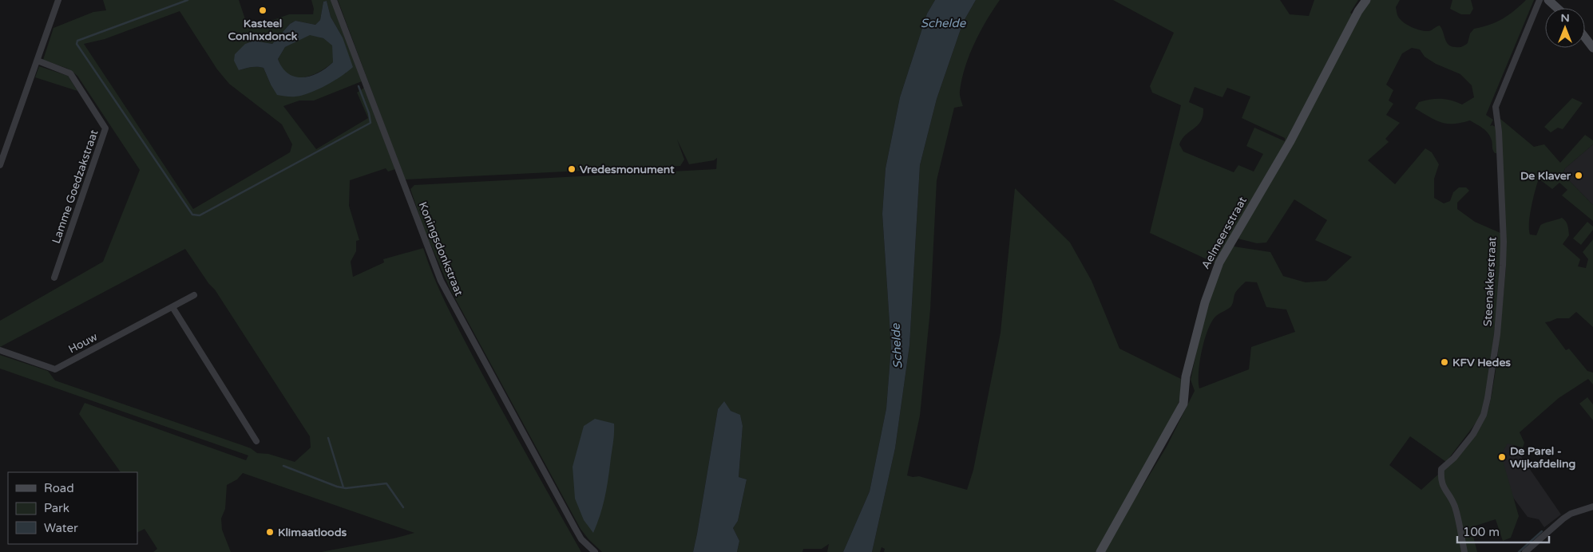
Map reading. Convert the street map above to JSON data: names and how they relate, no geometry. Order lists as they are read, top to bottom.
{
  "streets": {
    "street": [
      "Lamme Goedzakstraat",
      "Aelmeersstraat",
      "Koningsdonkstraat",
      "Steenakkerstraat",
      "Houw"
    ]
  },
  "water": ["Schelde"],
  "places": [
    "Kasteel Coninxdonck",
    "Vredesmonument",
    "De Klaver",
    "KFV Hedes",
    "De Parel - Wijkafdeling",
    "Klimaatloods"
  ],
  "legend": ["Road", "Park", "Water"],
  "scale_bar": "100 m",
  "north": "top"
}
